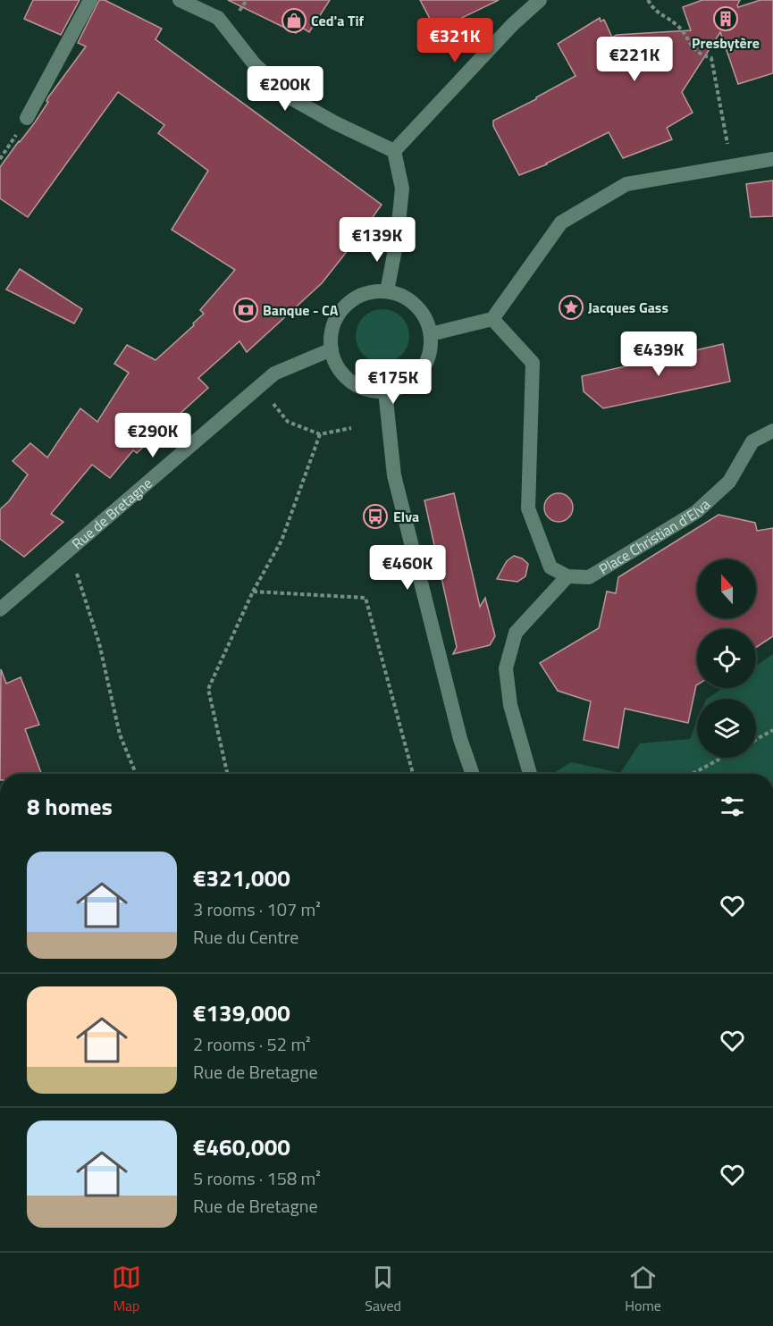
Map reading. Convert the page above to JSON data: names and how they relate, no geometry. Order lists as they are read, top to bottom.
{
  "streets": {
    "street": ["Rue de Bretagne", "Place Christian d'Elva"]
  },
  "places": {
    "building": ["Presbytère"],
    "shop": ["Ced'a Tif"],
    "place": ["Jacques Gass"],
    "bank": ["Banque - CA"],
    "bus stop": ["Elva"]
  },
  "north": "top",
  "page": {
    "price": [
      "€321K",
      "€221K",
      "€200K",
      "€139K",
      "€439K",
      "€175K",
      "€290K",
      "€460K"
    ],
    "heading": "8 homes",
    "list": [
      {
        "name": "€321,000",
        "note": "3 rooms · 107 m² · Rue du Centre"
      },
      {
        "name": "€139,000",
        "note": "2 rooms · 52 m² · Rue de Bretagne"
      },
      {
        "name": "€460,000",
        "note": "5 rooms · 158 m² · Rue de Bretagne"
      }
    ],
    "tabs": ["Map", "Saved", "Home"]
  }
}
